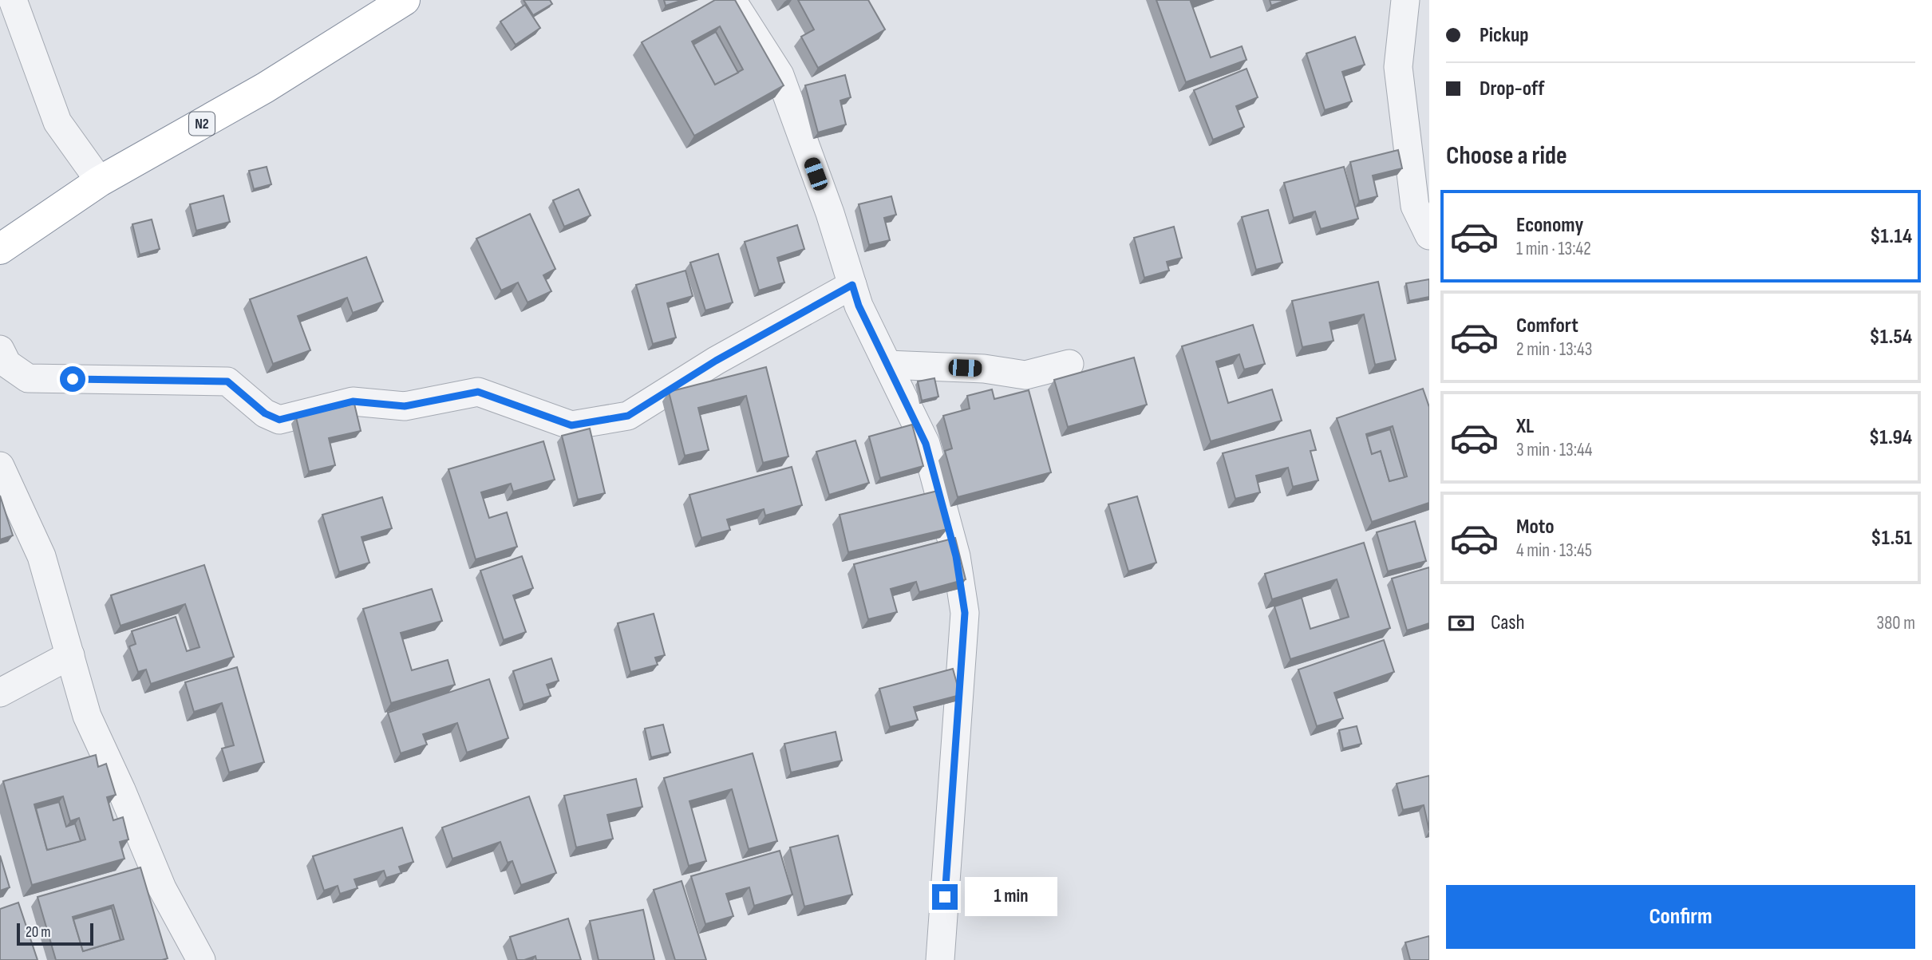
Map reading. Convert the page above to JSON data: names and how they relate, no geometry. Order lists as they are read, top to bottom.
{
  "streets": {
    "highway": ["N2"]
  },
  "scale_bar": "20 m",
  "page": {
    "banner": ["Pickup", "Drop-off"],
    "heading": "Choose a ride",
    "list": [
      {
        "name": "Economy",
        "note": "1 min · 13:42",
        "value": "$1.14"
      },
      {
        "name": "Comfort",
        "note": "2 min · 13:43",
        "value": "$1.54"
      },
      {
        "name": "XL",
        "note": "3 min · 13:44",
        "value": "$1.94"
      },
      {
        "name": "Moto",
        "note": "4 min · 13:45",
        "value": "$1.51"
      }
    ],
    "pay": ["Cash", "380 m"],
    "buttons": "Confirm",
    "bubble": "1 min",
    "scale": "20 m"
  }
}
